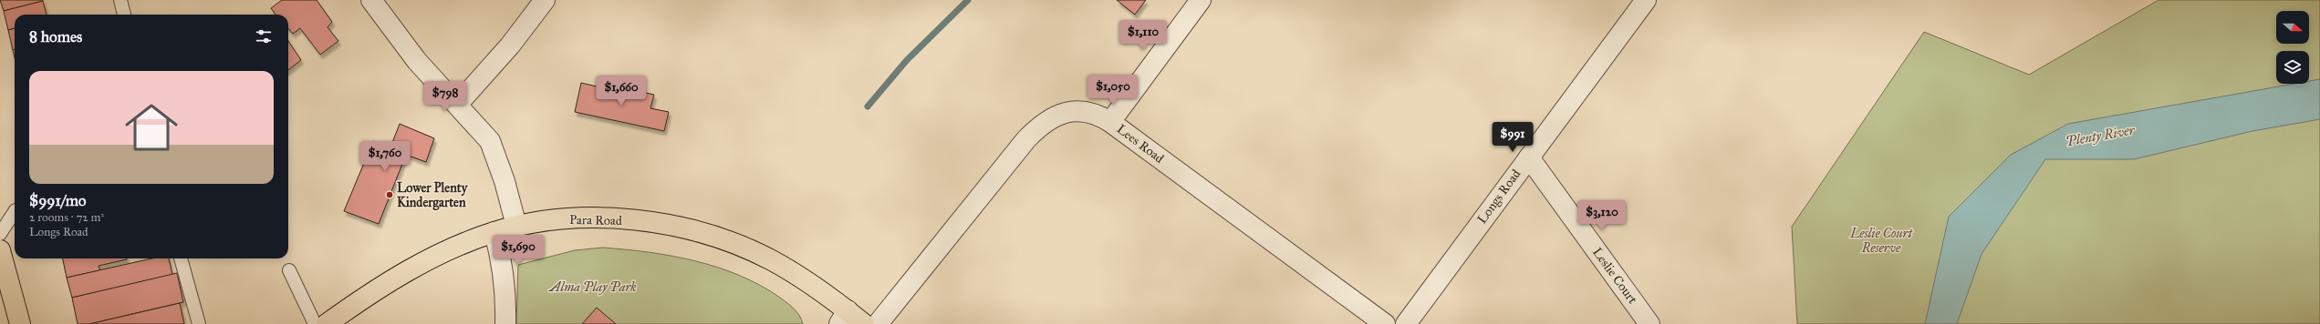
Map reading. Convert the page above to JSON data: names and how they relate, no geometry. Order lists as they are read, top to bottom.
{
  "streets": {
    "main road": ["Para Road"],
    "street": ["Lees Road", "Longs Road", "Leslie Court"]
  },
  "crossings": [
    ["Longs Road", "Leslie Court"]
  ],
  "water": ["Plenty River"],
  "parks": ["Leslie Court Reserve", "Alma Play Park"],
  "places": ["Lower Plenty Kindergarten"],
  "north": "right",
  "page": {
    "heading": "8 homes",
    "price": [
      "$1,110",
      "$1,050",
      "$1,660",
      "$798",
      "$991",
      "$1,760",
      "$3,120",
      "$1,690"
    ],
    "list": [
      {
        "name": "$991/mo",
        "note": "2 rooms · 72 m² · Longs Road"
      }
    ]
  }
}
